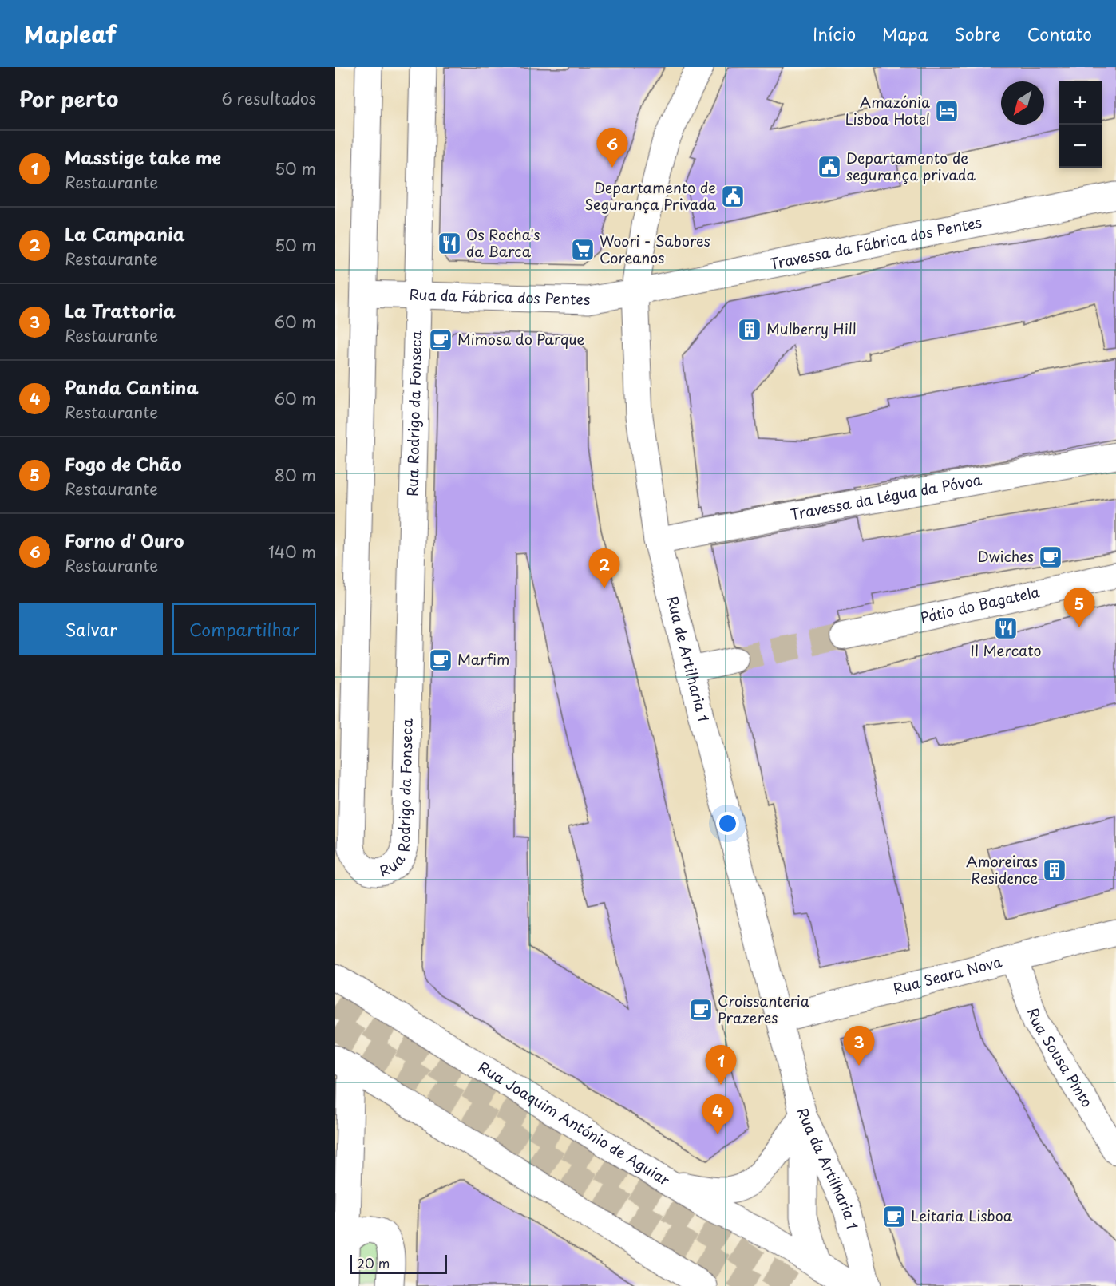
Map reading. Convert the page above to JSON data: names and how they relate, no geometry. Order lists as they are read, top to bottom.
{
  "streets": {
    "street": [
      "Travessa da Fábrica dos Pentes",
      "Rua da Fábrica dos Pentes",
      "Rua Rodrigo da Fonseca",
      "Travessa da Légua da Póvoa",
      "Pátio do Bagatela",
      "Rua de Artilharia 1",
      "Rua Seara Nova",
      "Rua Sousa Pinto",
      "Rua Joaquim António de Aguiar",
      "Rua da Artilharia 1"
    ]
  },
  "crossings": [
    ["Travessa da Fábrica dos Pentes", "Rua da Fábrica dos Pentes"],
    ["Travessa da Fábrica dos Pentes", "Rua de Artilharia 1"],
    ["Rua da Fábrica dos Pentes", "Rua Rodrigo da Fonseca"],
    ["Rua da Fábrica dos Pentes", "Rua de Artilharia 1"],
    ["Travessa da Légua da Póvoa", "Rua de Artilharia 1"],
    ["Rua de Artilharia 1", "Rua Seara Nova"],
    ["Rua de Artilharia 1", "Rua da Artilharia 1"],
    ["Rua Seara Nova", "Rua Sousa Pinto"],
    ["Rua Joaquim António de Aguiar", "Rua da Artilharia 1"]
  ],
  "places": {
    "hotel": ["Amazónia Lisboa Hotel"],
    "public building": ["Departamento de segurança privada", "Departamento de Segurança Privada"],
    "restaurant": ["Os Rocha's da Barca", "Il Mercato"],
    "supermarket": ["Woori - Sabores Coreanos"],
    "building": ["Mulberry Hill", "Amoreiras Residence"],
    "cafe": [
      "Mimosa do Parque",
      "Dwiches",
      "Marfim",
      "Croissanteria Prazeres",
      "Leitaria Lisboa"
    ]
  },
  "scale_bar": "20 m",
  "north": "bottom left",
  "page": {
    "header": "Mapleaf",
    "nav": [
      "Início",
      "Mapa",
      "Sobre",
      "Contato"
    ],
    "heading": ["Por perto", "6 resultados"],
    "map_buttons": ["+", "−"],
    "pins": [
      "6",
      "2",
      "5",
      "3",
      "1",
      "4"
    ],
    "list": [
      {
        "mark": "1",
        "name": "Masstige take me",
        "note": "Restaurante",
        "value": "50 m"
      },
      {
        "mark": "2",
        "name": "La Campania",
        "note": "Restaurante",
        "value": "50 m"
      },
      {
        "mark": "3",
        "name": "La Trattoria",
        "note": "Restaurante",
        "value": "60 m"
      },
      {
        "mark": "4",
        "name": "Panda Cantina",
        "note": "Restaurante",
        "value": "60 m"
      },
      {
        "mark": "5",
        "name": "Fogo de Chão",
        "note": "Restaurante",
        "value": "80 m"
      },
      {
        "mark": "6",
        "name": "Forno d' Ouro",
        "note": "Restaurante",
        "value": "140 m"
      }
    ],
    "buttons": ["Salvar", "Compartilhar"],
    "scale": "20 m"
  }
}
